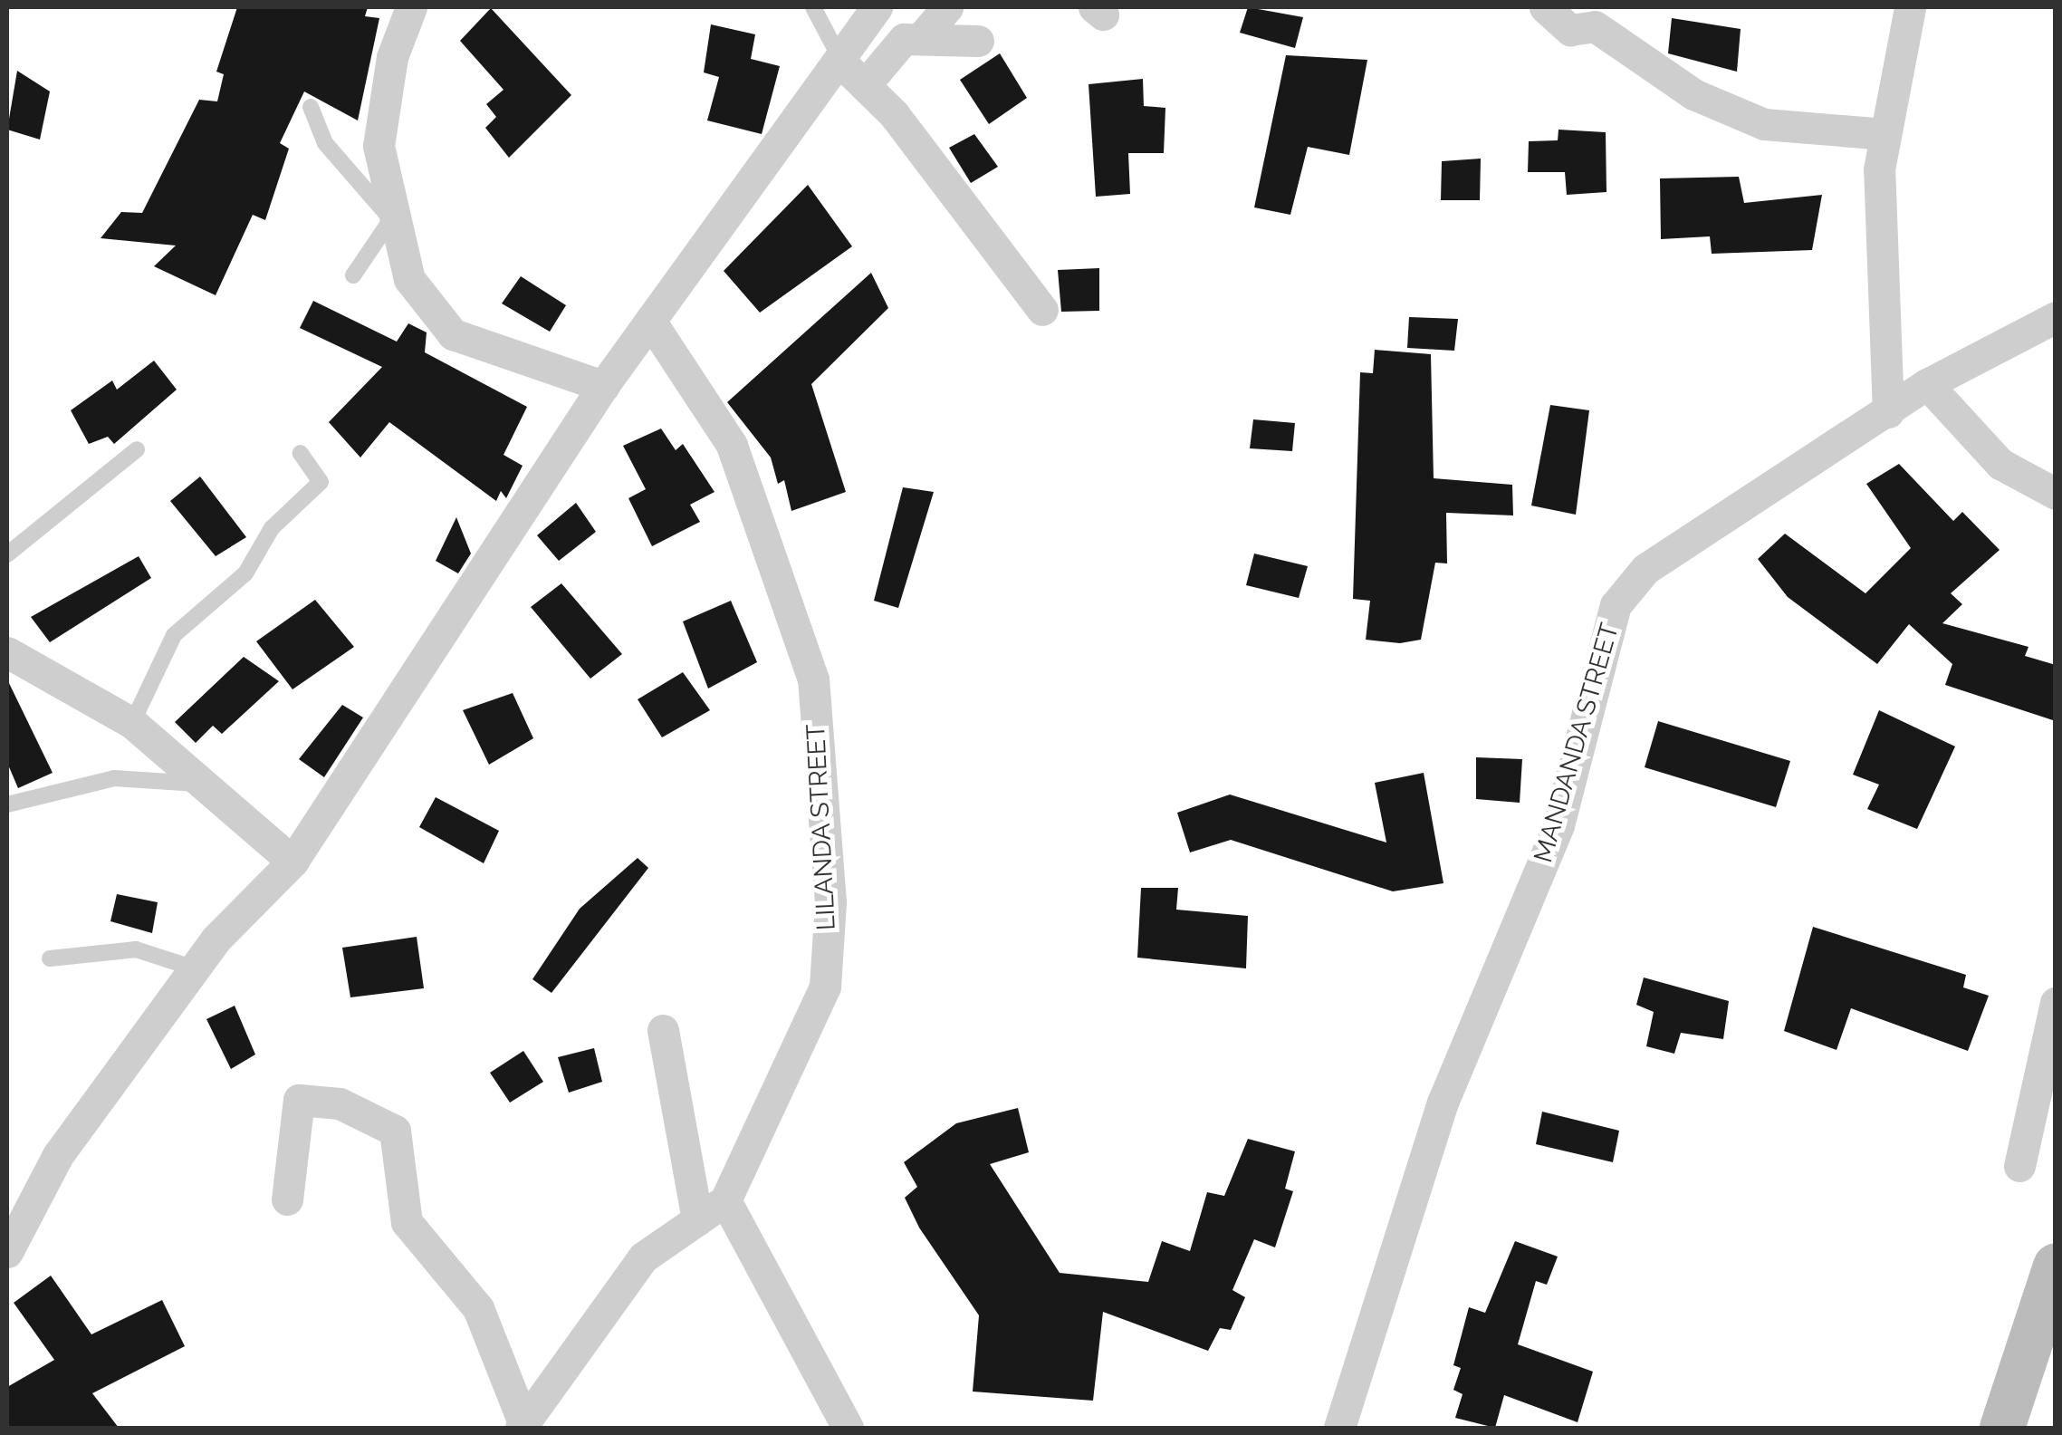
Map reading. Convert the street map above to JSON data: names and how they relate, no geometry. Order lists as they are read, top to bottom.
{
  "streets": {
    "street": ["MANDANDA STREET", "LILANDA STREET"]
  }
}
